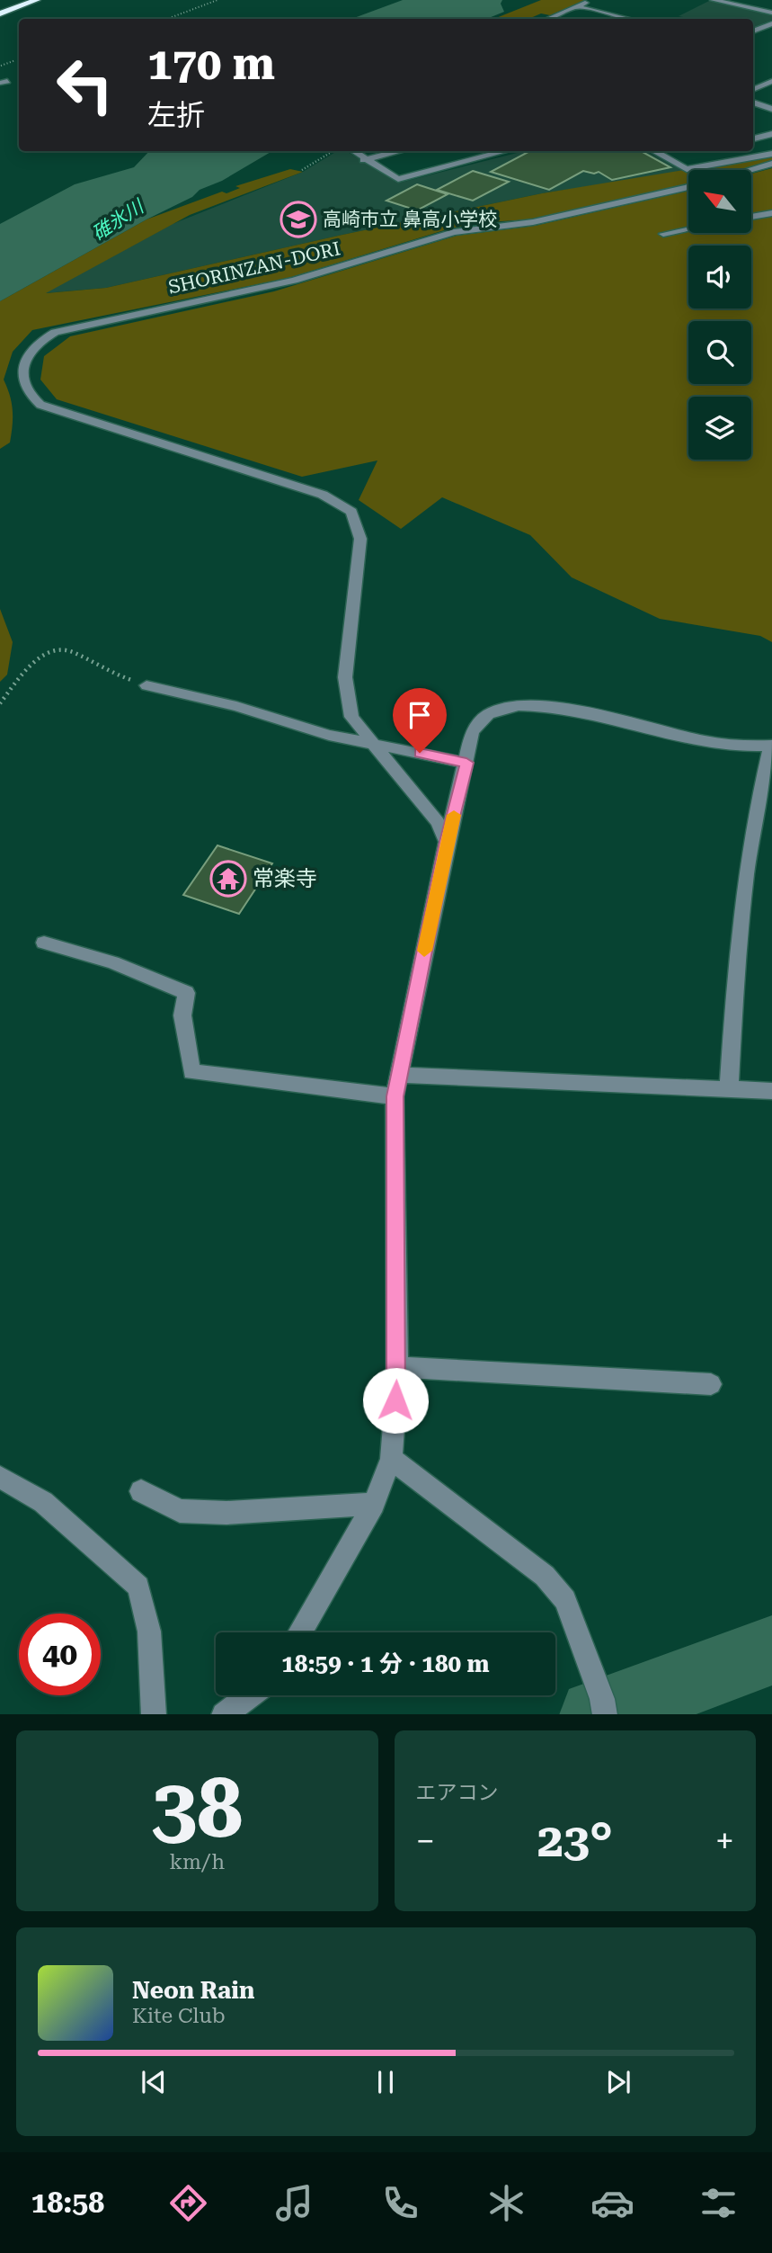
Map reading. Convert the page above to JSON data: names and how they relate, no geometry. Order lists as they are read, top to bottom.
{
  "streets": {
    "street": ["SHORINZAN-DORI"]
  },
  "water": ["碓氷川"],
  "places": {
    "school or university": ["高崎市立 鼻高小学校"],
    "temple": ["常楽寺"]
  },
  "north": "top left",
  "page": {
    "turn": ["170 m", "左折"],
    "limit": "40",
    "trip": "18:59 · 1 分 · 180 m",
    "tile": [
      ["38", "km/h"],
      "エアコン"
    ],
    "heat": ["−", "23°", "+"],
    "song": ["Neon Rain", "Kite Club"],
    "tabs": "18:58"
  }
}
